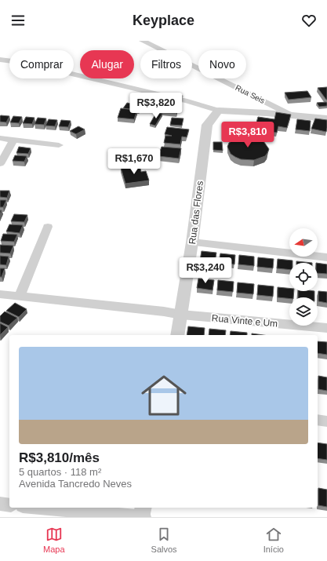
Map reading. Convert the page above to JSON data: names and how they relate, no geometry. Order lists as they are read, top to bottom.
{
  "streets": {
    "street": ["Rua Seis", "Rua das Flores", "Rua Vinte e Um"]
  },
  "crossings": [
    ["Rua das Flores", "Rua Vinte e Um"]
  ],
  "north": "left",
  "page": {
    "header": "Keyplace",
    "chip": [
      "Comprar",
      "Alugar",
      "Filtros",
      "Novo"
    ],
    "price": [
      "R$3,820",
      "R$3,810",
      "R$1,670",
      "R$3,240"
    ],
    "list": [
      {
        "name": "R$3,810/mês",
        "note": "5 quartos · 118 m² · Avenida Tancredo Neves"
      }
    ],
    "tabs": ["Mapa", "Salvos", "Início"]
  }
}
